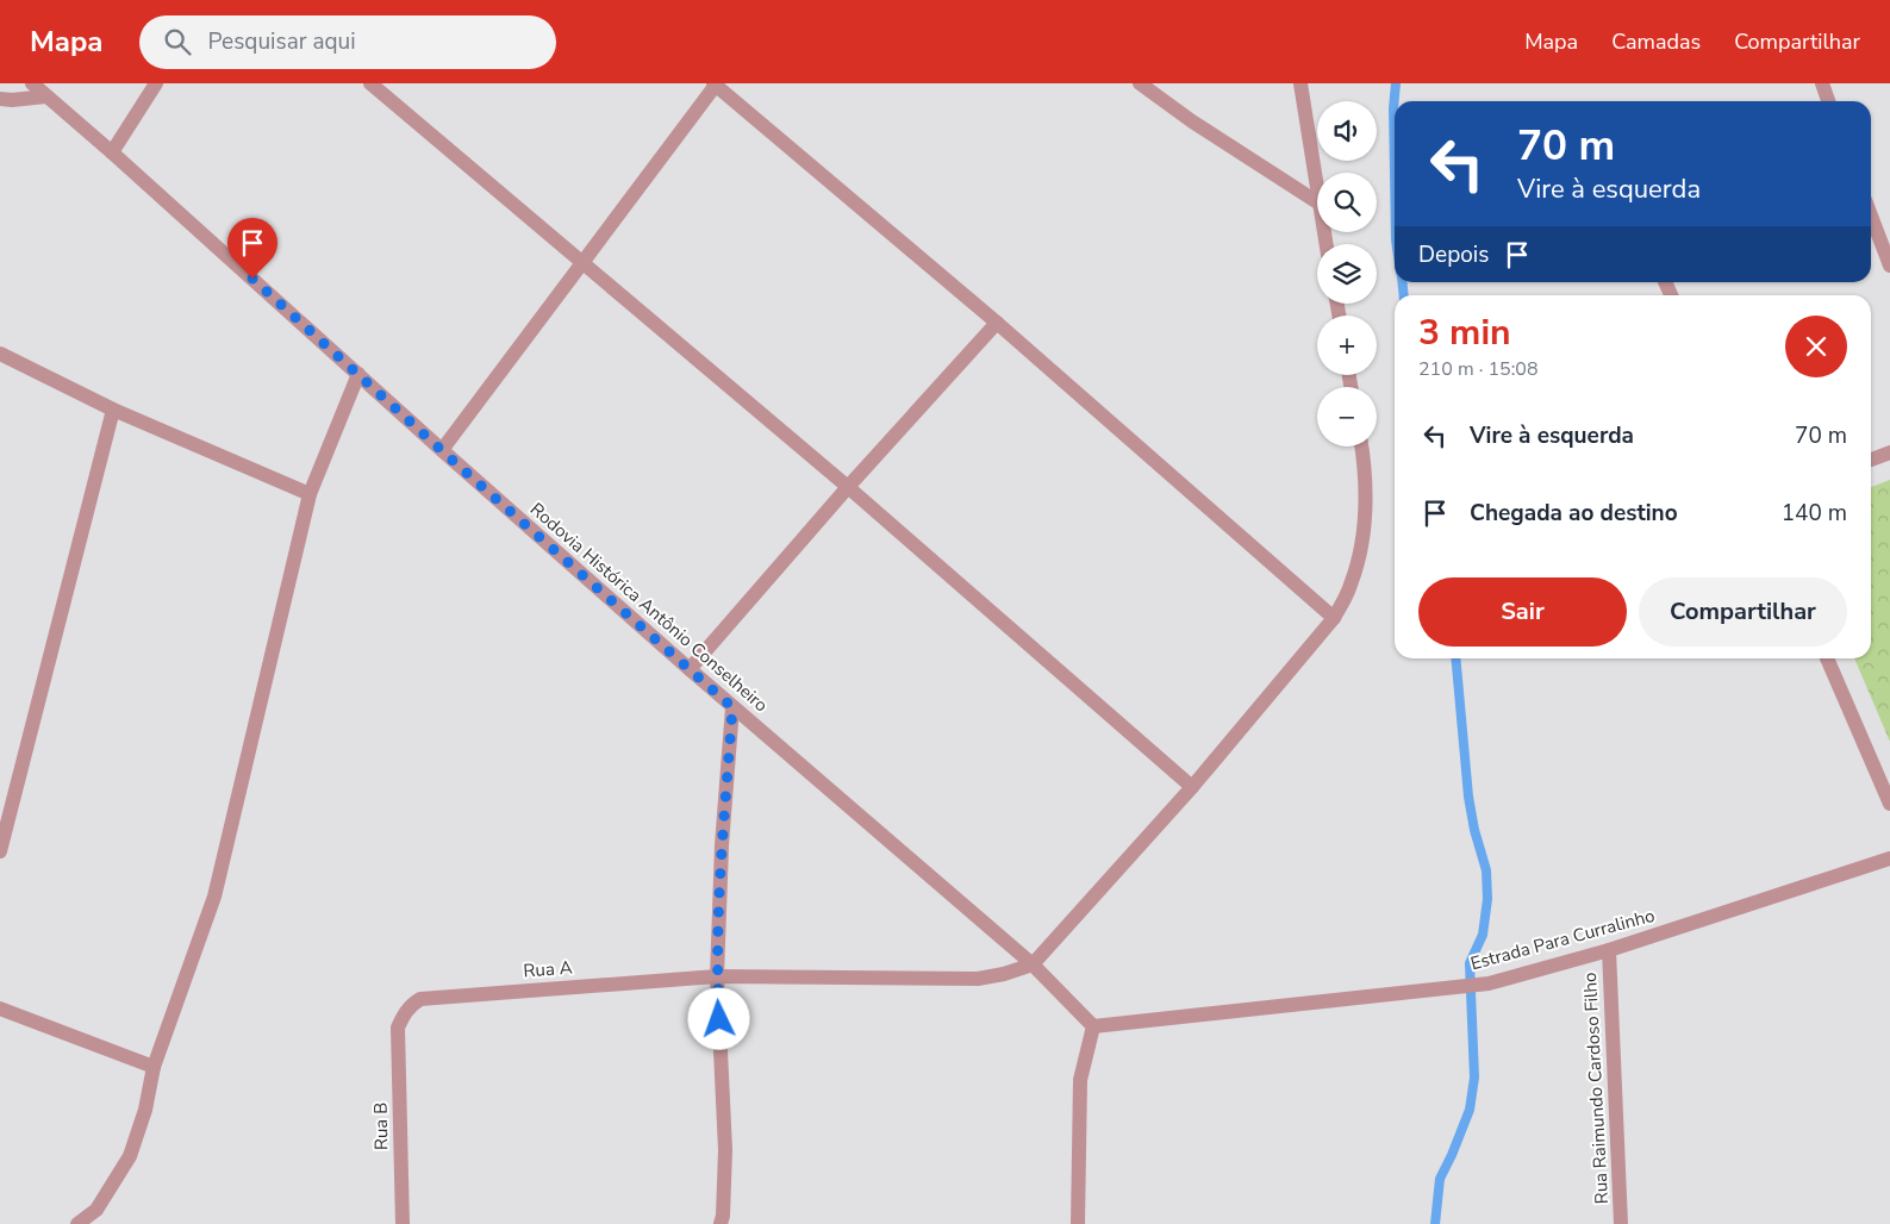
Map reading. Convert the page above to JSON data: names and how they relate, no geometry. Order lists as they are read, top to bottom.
{
  "streets": {
    "street": [
      "Rodovia Histórica Antônio Conselheiro",
      "Estrada Para Curralinho",
      "Rua A",
      "Rua Raimundo Cardoso Filho",
      "Rua B"
    ]
  },
  "crossings": [
    ["Rodovia Histórica Antônio Conselheiro", "Estrada Para Curralinho"],
    ["Rodovia Histórica Antônio Conselheiro", "Rua A"],
    ["Estrada Para Curralinho", "Rua Raimundo Cardoso Filho"],
    ["Rua A", "Rua B"]
  ],
  "page": {
    "header": "Mapa",
    "search": "Pesquisar aqui",
    "nav": ["Mapa", "Camadas", "Compartilhar"],
    "map_buttons": ["+", "−"],
    "turn": ["70 m", "Vire à esquerda"],
    "then": "Depois",
    "heading": ["3 min", "210 m · 15:08"],
    "list": [
      {
        "name": "Vire à esquerda",
        "value": "70 m"
      },
      {
        "name": "Chegada ao destino",
        "value": "140 m"
      }
    ],
    "buttons": ["Sair", "Compartilhar"]
  }
}
